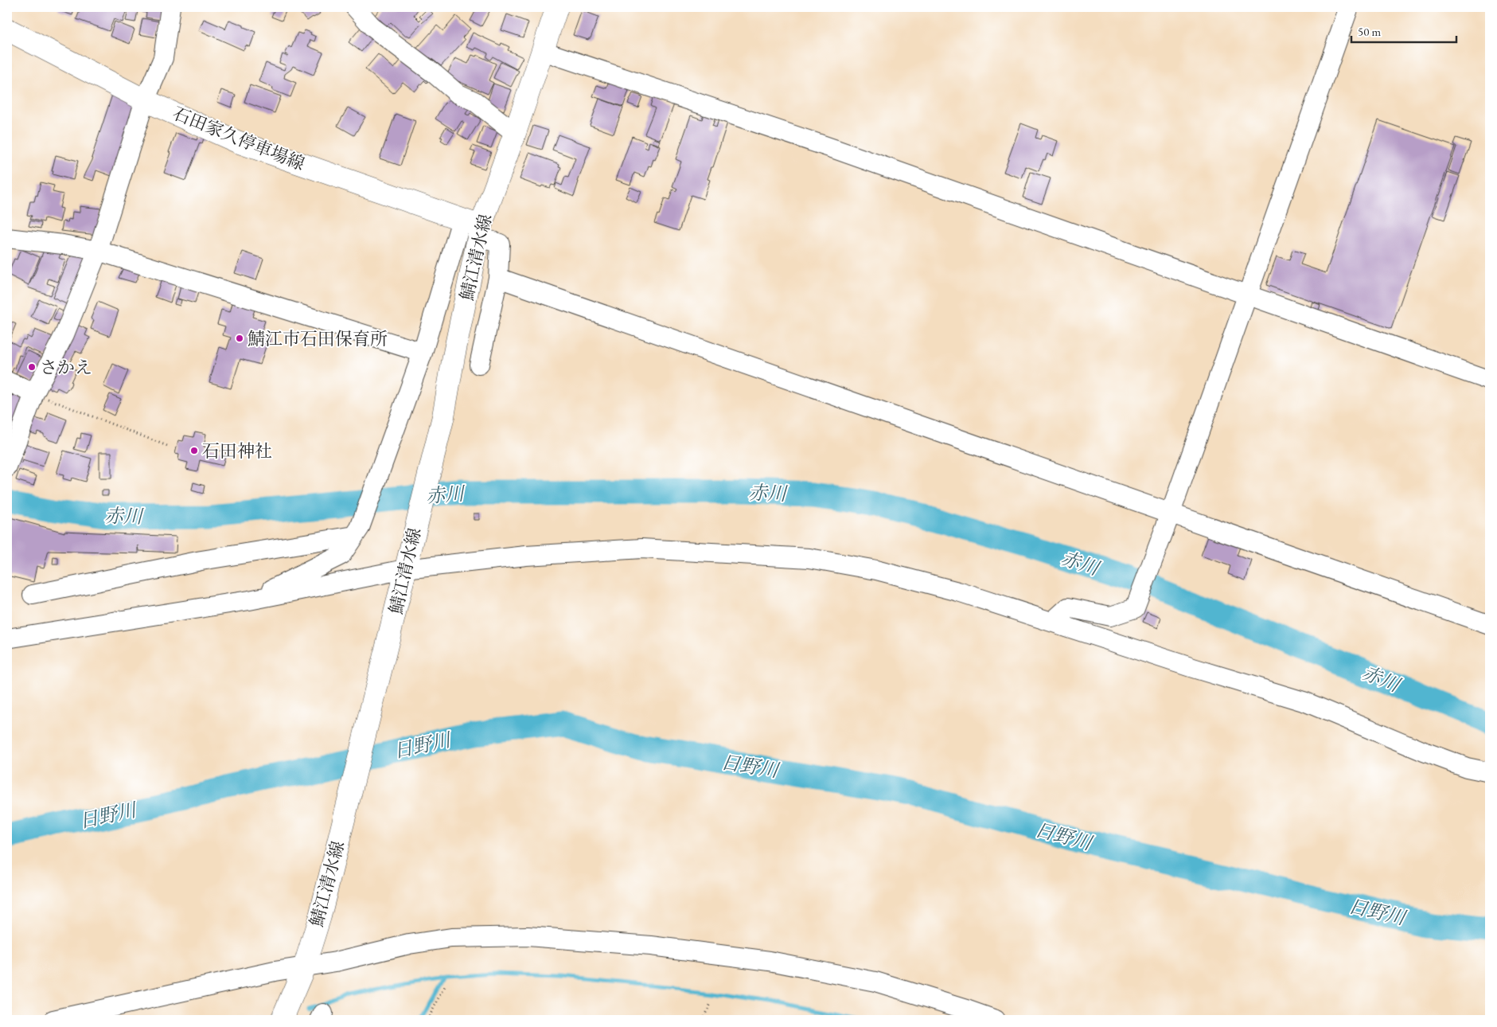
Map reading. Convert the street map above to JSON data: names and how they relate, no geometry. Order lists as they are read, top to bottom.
{
  "streets": {
    "main road": ["石田家久停車場線", "鯖江清水線"]
  },
  "crossings": [
    ["石田家久停車場線", "鯖江清水線"]
  ],
  "water": ["赤川", "日野川"],
  "places": ["鯖江市石田保育所", "さかえ", "石田神社"],
  "scale_bar": "50 m"
}
